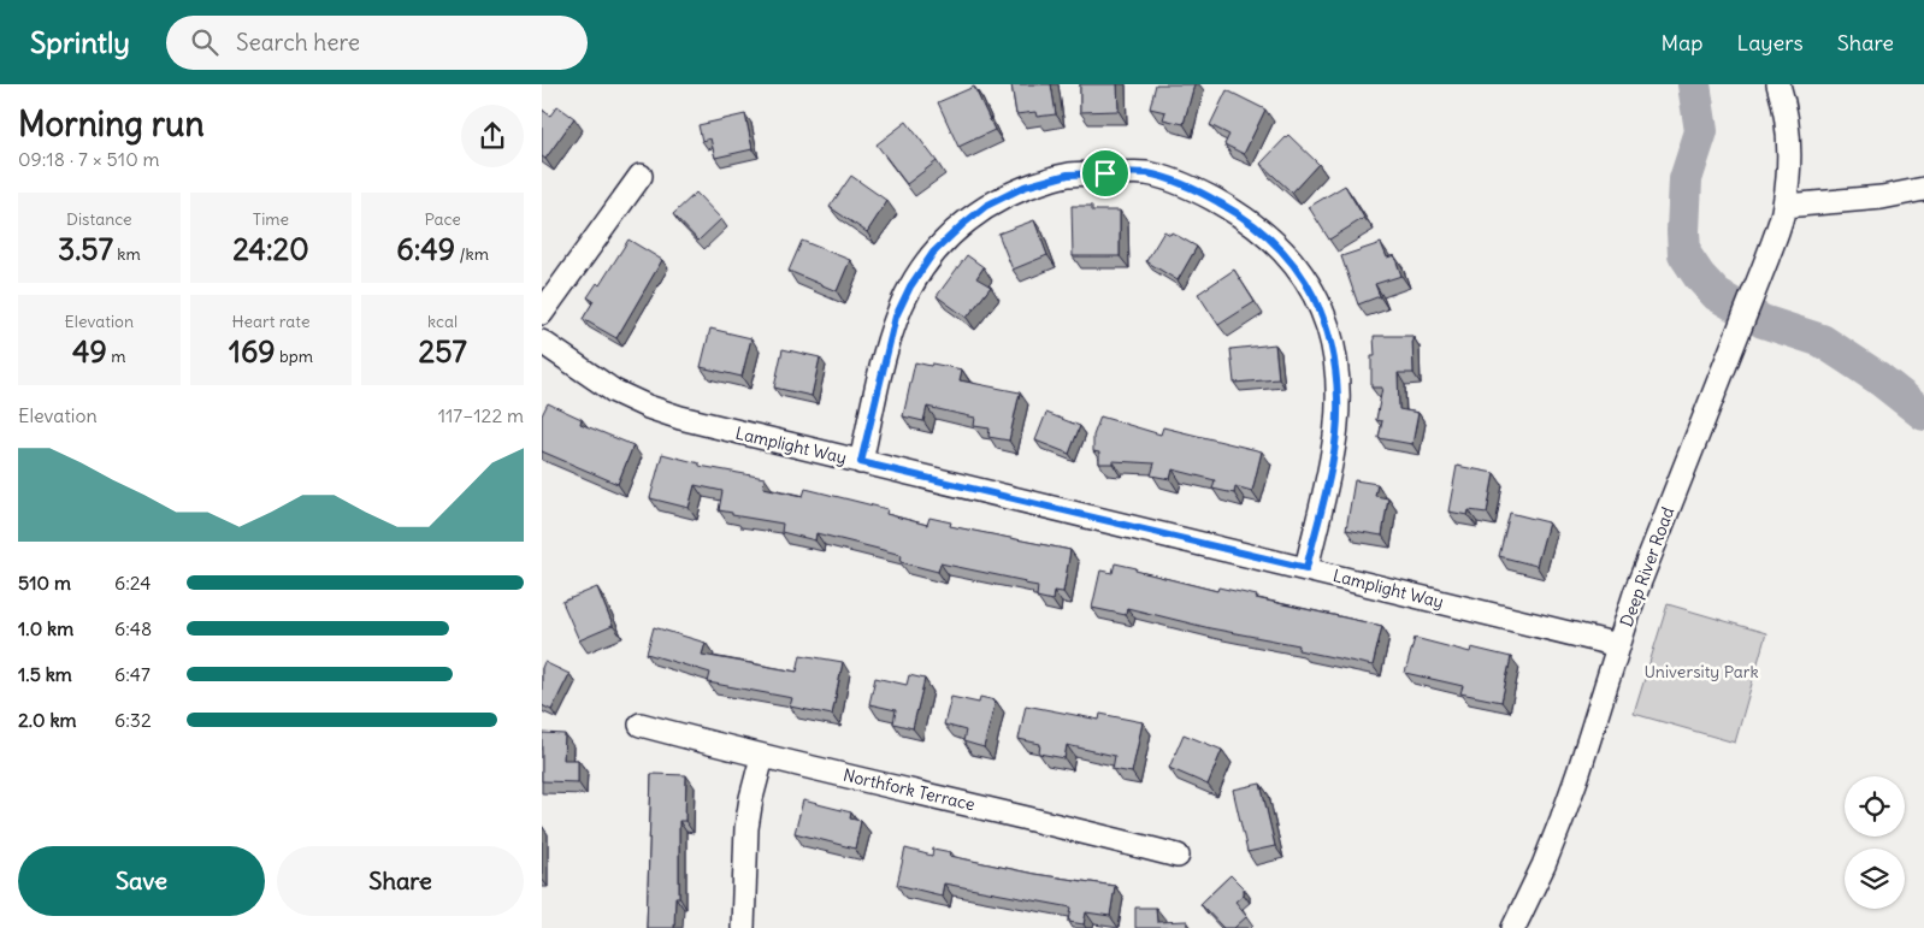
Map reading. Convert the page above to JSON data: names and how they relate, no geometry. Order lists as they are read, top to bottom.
{
  "streets": {
    "street": ["Lamplight Way", "Deep River Road", "Northfork Terrace"]
  },
  "crossings": [
    ["Lamplight Way", "Deep River Road"]
  ],
  "parks": ["University Park"],
  "page": {
    "header": "Sprintly",
    "search": "Search here",
    "nav": ["Map", "Layers", "Share"],
    "heading": ["Morning run", "09:18 · 7 × 510 m"],
    "stats": [
      ["Distance", "3.57 km"],
      ["Time", "24:20"],
      ["Pace", "6:49 /km"],
      ["Elevation", "49 m"],
      ["Heart rate", "169 bpm"],
      ["kcal", "257"]
    ],
    "chart": ["Elevation", "117–122 m"],
    "list": [
      {
        "name": "510 m",
        "note": "6:24"
      },
      {
        "name": "1.0 km",
        "note": "6:48"
      },
      {
        "name": "1.5 km",
        "note": "6:47"
      },
      {
        "name": "2.0 km",
        "note": "6:32"
      }
    ],
    "buttons": ["Save", "Share"]
  }
}
